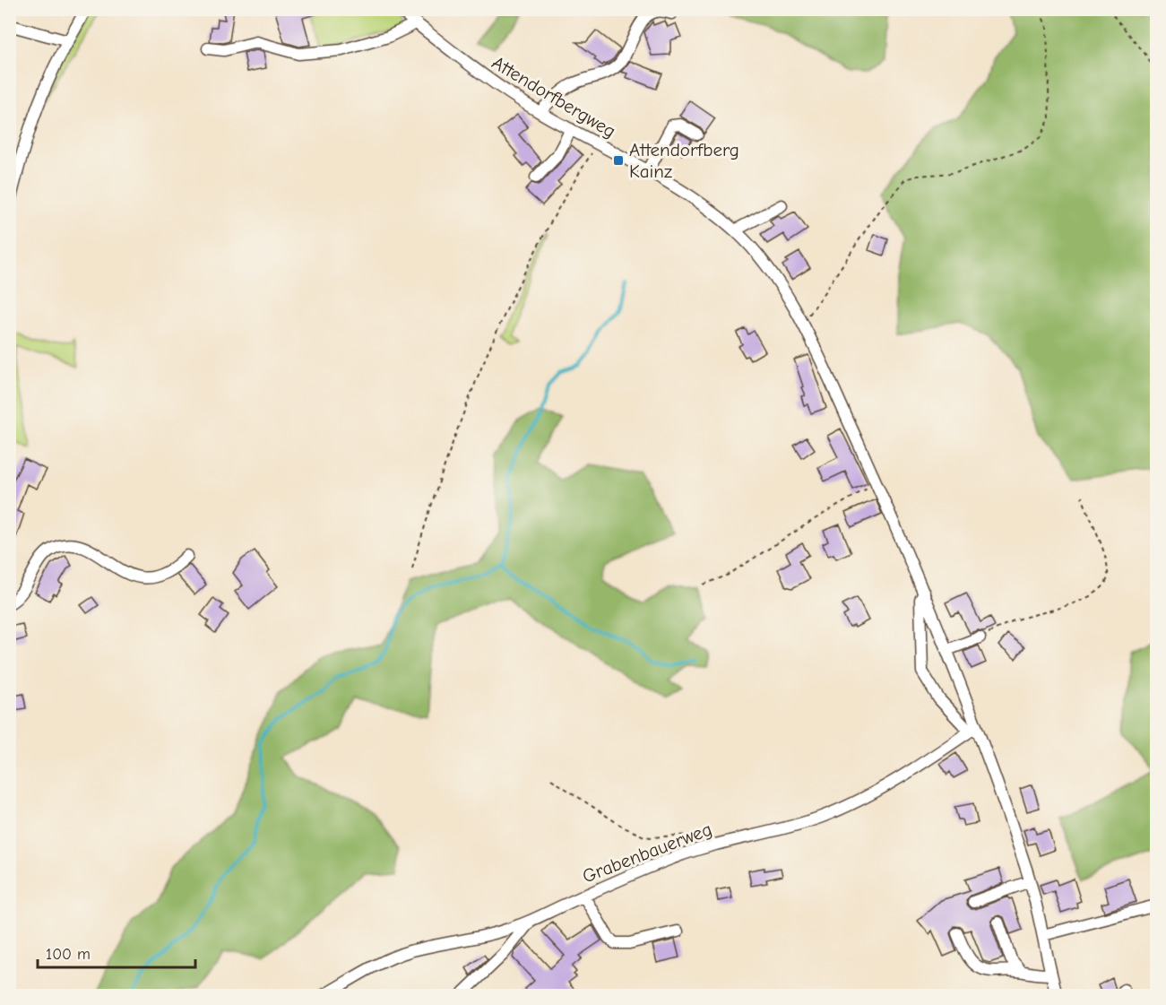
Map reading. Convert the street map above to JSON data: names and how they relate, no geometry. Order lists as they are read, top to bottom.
{
  "streets": {
    "street": ["Attendorfbergweg", "Grabenbauerweg"]
  },
  "crossings": [
    ["Attendorfbergweg", "Grabenbauerweg"]
  ],
  "places": {
    "transit": ["Attendorfberg Kainz"]
  },
  "scale_bar": "100 m"
}
